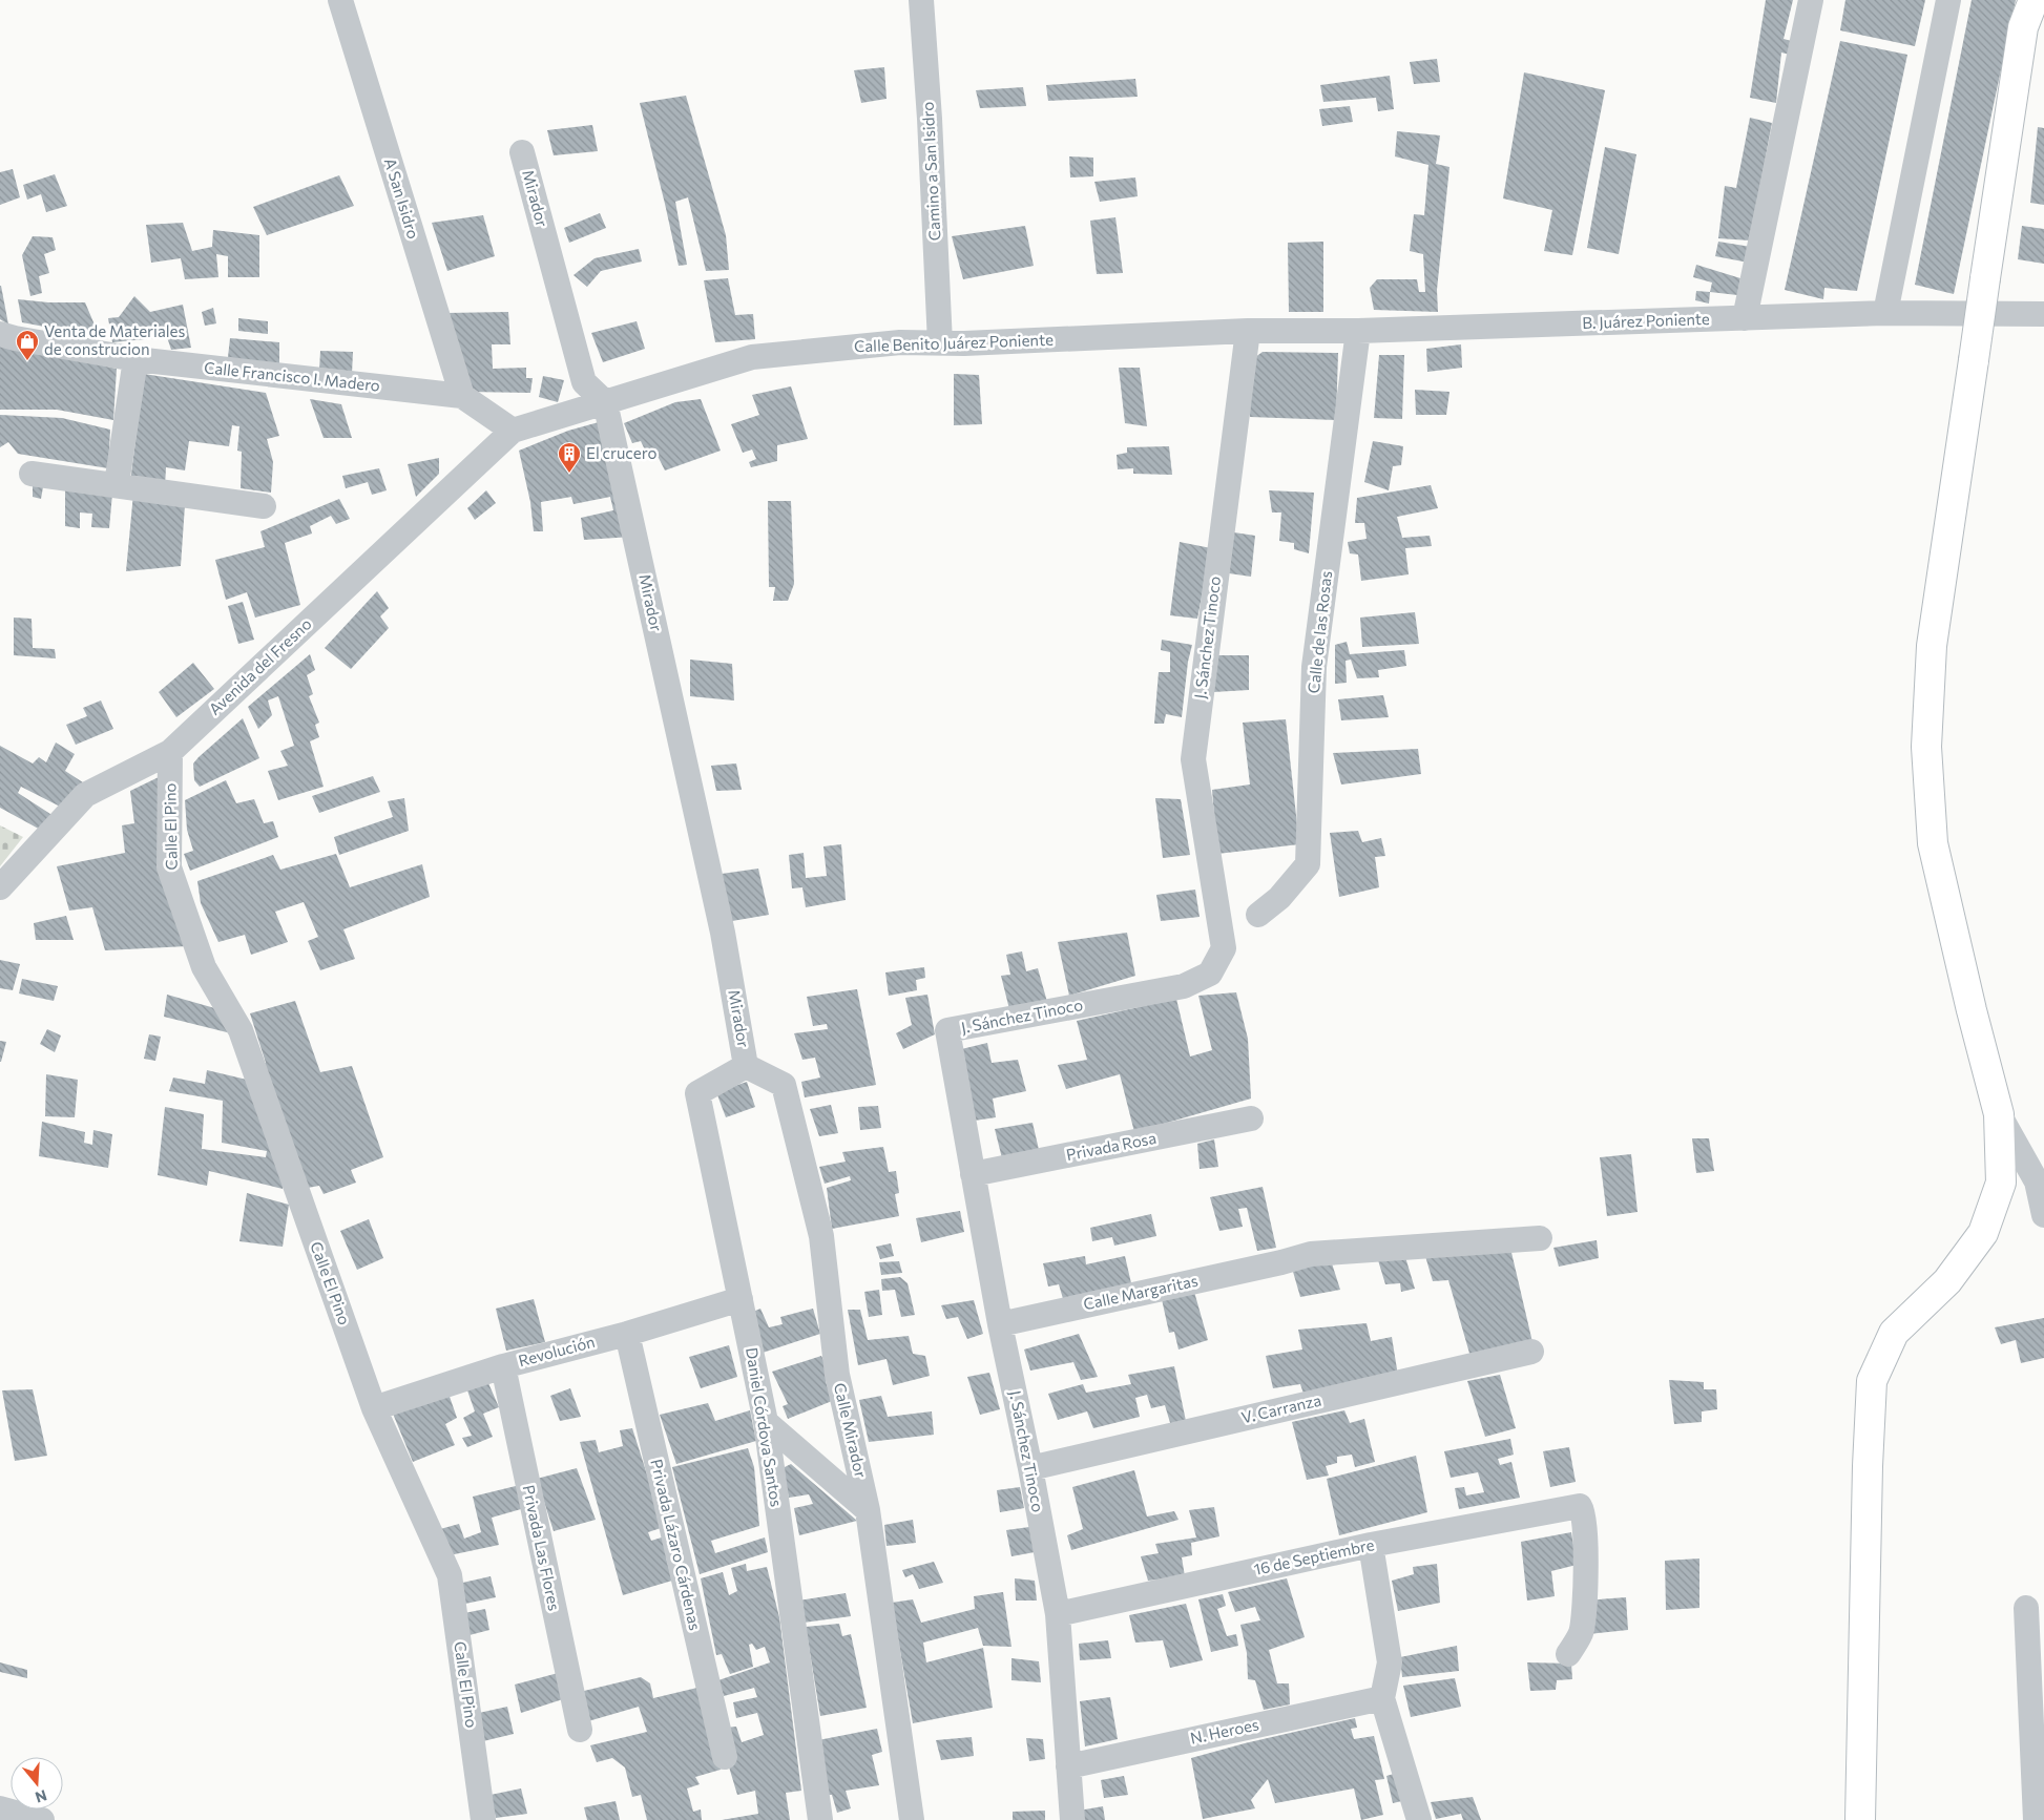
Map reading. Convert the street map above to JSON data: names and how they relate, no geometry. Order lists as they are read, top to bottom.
{
  "streets": {
    "street": [
      "Camino a San Isidro",
      "A San Isidro",
      "Mirador",
      "B. Juárez Poniente",
      "Calle Benito Juárez Poniente",
      "Calle Francisco I. Madero",
      "Calle de las Rosas",
      "J. Sánchez Tinoco",
      "Avenida del Fresno",
      "Calle El Pino",
      "Privada Rosa",
      "Calle Margaritas",
      "Revolución",
      "V. Carranza",
      "Daniel Córdova Santos",
      "Calle Mirador",
      "Privada Lázaro Cárdenas",
      "Privada Las Flores",
      "16 de Septiembre",
      "N. Heroes"
    ]
  },
  "crossings": [
    ["Camino a San Isidro", "Calle Benito Juárez Poniente"],
    ["A San Isidro", "Calle Francisco I. Madero"],
    ["Mirador", "Calle Benito Juárez Poniente"],
    ["Mirador", "Daniel Córdova Santos"],
    ["Mirador", "Calle Mirador"],
    ["B. Juárez Poniente", "Calle Benito Juárez Poniente"],
    ["B. Juárez Poniente", "Calle de las Rosas"],
    ["B. Juárez Poniente", "J. Sánchez Tinoco"],
    ["Calle Benito Juárez Poniente", "Calle Francisco I. Madero"],
    ["Calle Benito Juárez Poniente", "J. Sánchez Tinoco"],
    ["Calle Benito Juárez Poniente", "Avenida del Fresno"],
    ["Calle Francisco I. Madero", "Avenida del Fresno"],
    ["J. Sánchez Tinoco", "Privada Rosa"],
    ["J. Sánchez Tinoco", "Calle Margaritas"],
    ["J. Sánchez Tinoco", "V. Carranza"],
    ["J. Sánchez Tinoco", "16 de Septiembre"],
    ["J. Sánchez Tinoco", "N. Heroes"],
    ["Avenida del Fresno", "Calle El Pino"],
    ["Calle El Pino", "Revolución"],
    ["Revolución", "Daniel Córdova Santos"],
    ["Revolución", "Privada Lázaro Cárdenas"],
    ["Revolución", "Privada Las Flores"],
    ["Daniel Córdova Santos", "Calle Mirador"]
  ],
  "places": {
    "shop": ["Venta de Materiales de construcion"],
    "building": ["El crucero"]
  },
  "north": "bottom"
}
